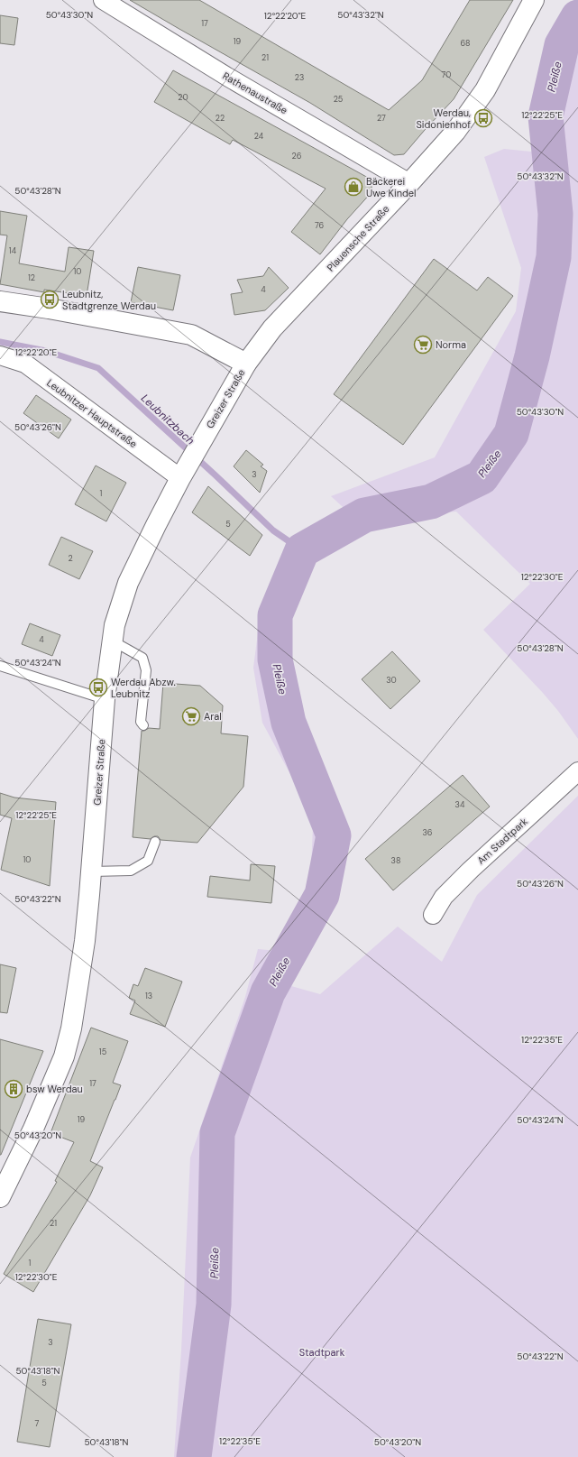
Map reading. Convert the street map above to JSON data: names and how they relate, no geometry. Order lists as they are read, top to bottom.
{
  "streets": {
    "street": [
      "Rathenaustraße",
      "Plauensche Straße",
      "Greizer Straße",
      "Leubnitzer Hauptstraße",
      "Am Stadtpark"
    ]
  },
  "crossings": [
    ["Rathenaustraße", "Plauensche Straße"],
    ["Plauensche Straße", "Greizer Straße"],
    ["Greizer Straße", "Leubnitzer Hauptstraße"]
  ],
  "water": ["Pleiße", "Leubnitzbach"],
  "parks": ["Stadtpark"],
  "places": {
    "bus stop": ["Werdau, Sidonienhof", "Leubnitz, Stadtgrenze Werdau", "Werdau Abzw. Leubnitz"],
    "shop": ["Bäckerei Uwe Kindel"],
    "supermarket": ["Norma", "Aral"],
    "building": ["bsw Werdau"]
  },
  "house_numbers": [
    "17",
    "19",
    "68",
    "21",
    "70",
    "23",
    "20",
    "25",
    "22",
    "27",
    "24",
    "26",
    "76",
    "14",
    "10",
    "12",
    "4",
    "3",
    "1",
    "5",
    "2",
    "4",
    "30",
    "34",
    "36",
    "10",
    "38",
    "13",
    "15",
    "17",
    "19",
    "21",
    "1",
    "3",
    "5",
    "7"
  ],
  "coordinates": [
    "50°43'32\"N",
    "50°43'30\"N",
    "12°22'20\"E",
    "12°22'25\"E",
    "50°43'28\"N",
    "50°43'26\"N",
    "12°22'30\"E",
    "50°43'24\"N",
    "50°43'22\"N",
    "12°22'35\"E",
    "50°43'20\"N",
    "50°43'18\"N"
  ]
}
